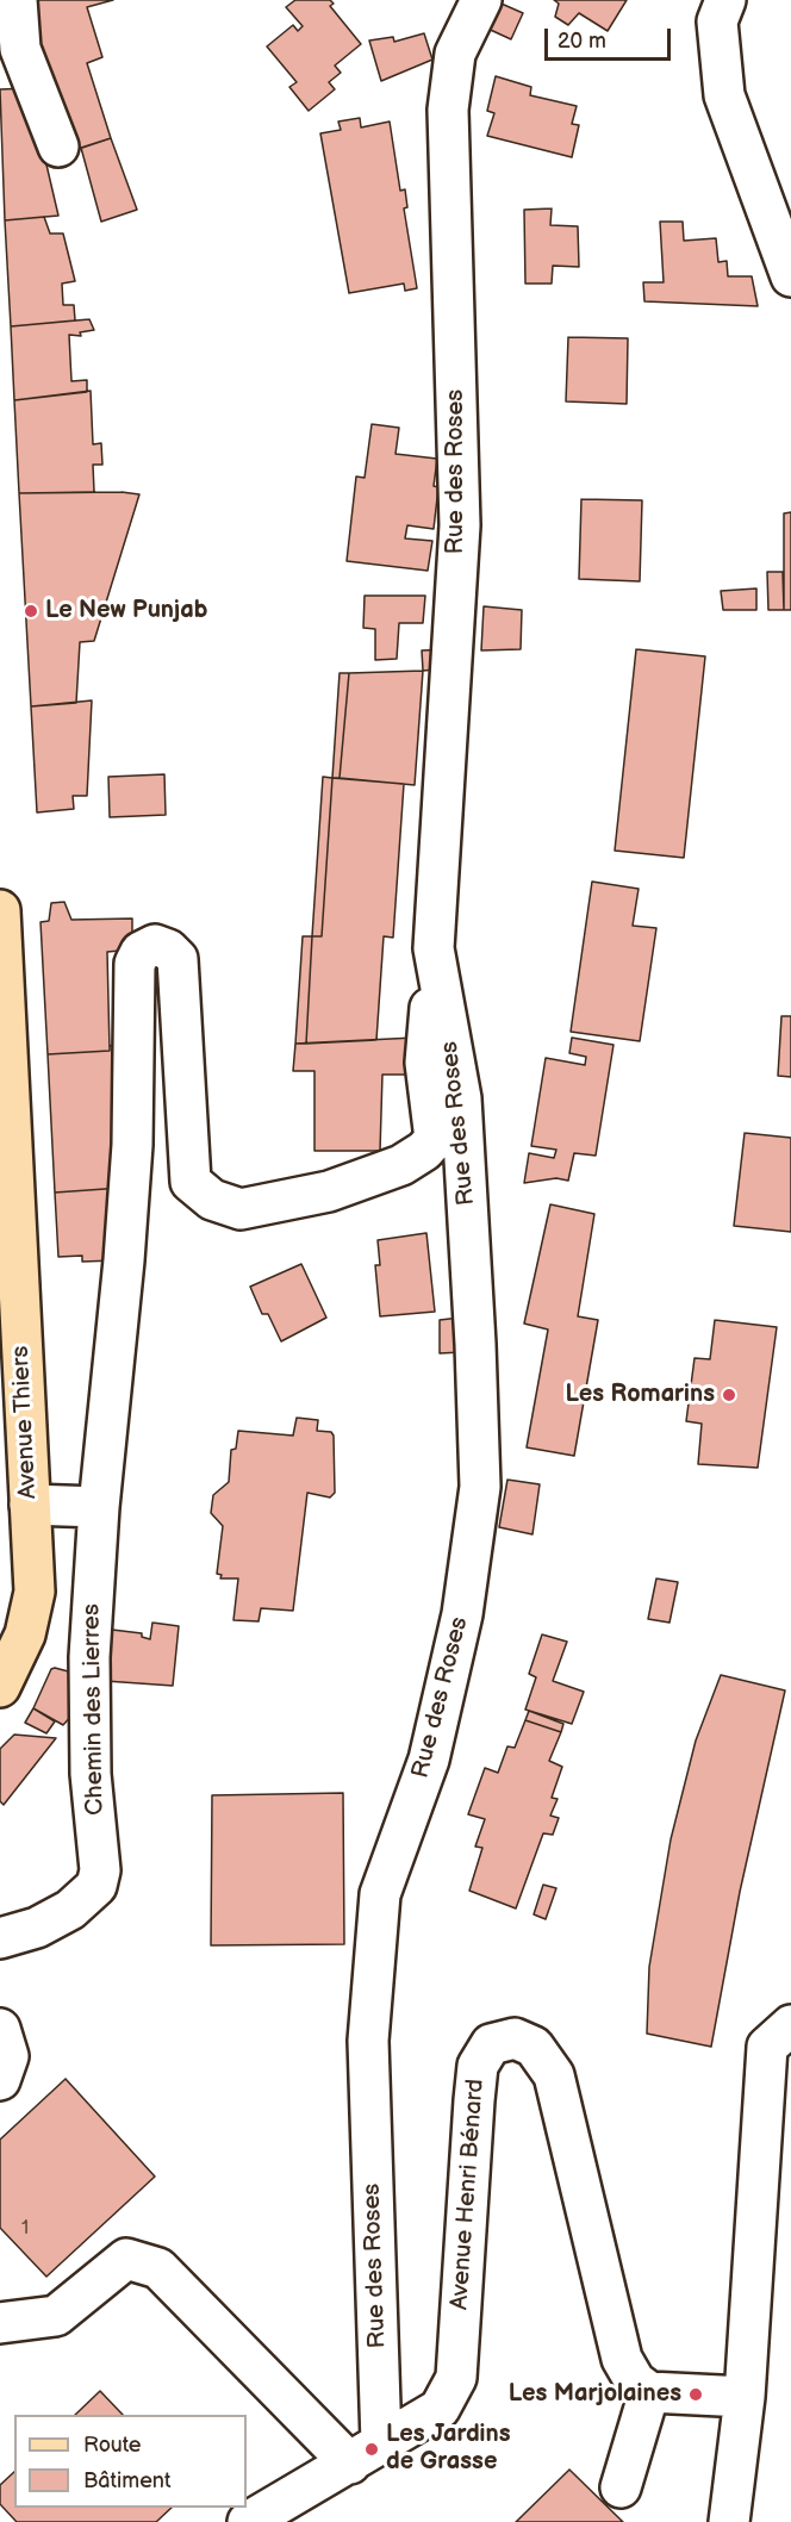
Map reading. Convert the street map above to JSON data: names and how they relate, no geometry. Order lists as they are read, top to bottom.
{
  "streets": {
    "main road": ["Avenue Thiers"],
    "street": ["Rue des Roses", "Chemin des Lierres", "Avenue Henri Bénard"]
  },
  "crossings": [
    ["Rue des Roses", "Chemin des Lierres"],
    ["Rue des Roses", "Avenue Henri Bénard"]
  ],
  "places": [
    "Le New Punjab",
    "Les Romarins",
    "Les Marjolaines",
    "Les Jardins de Grasse"
  ],
  "house_numbers": ["1"],
  "legend": ["Route", "Bâtiment"],
  "scale_bar": "20 m"
}
